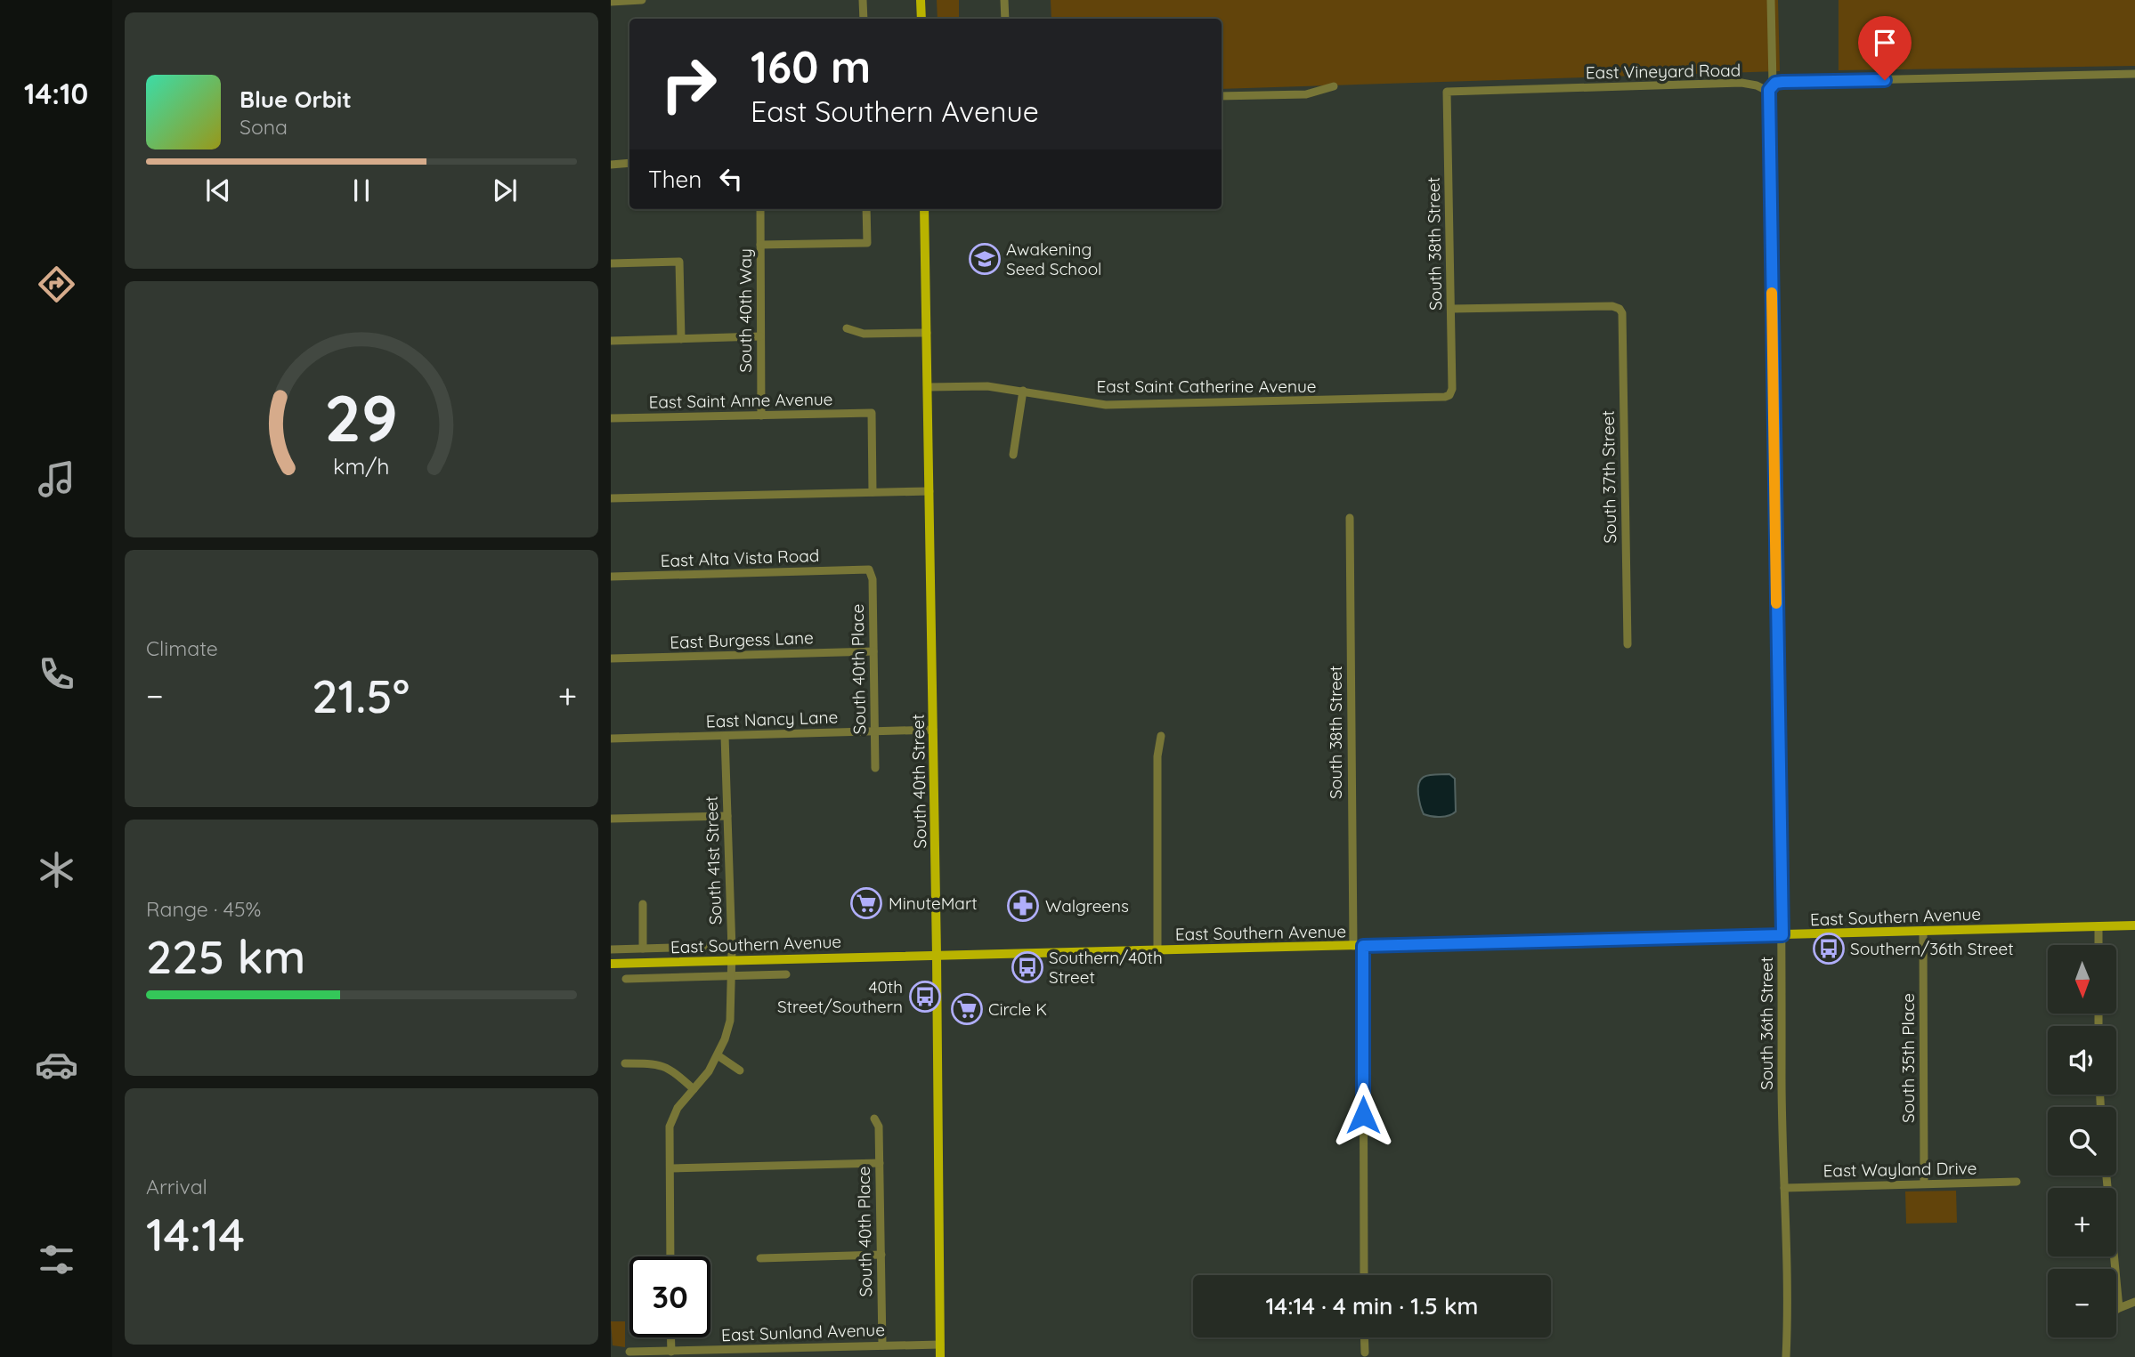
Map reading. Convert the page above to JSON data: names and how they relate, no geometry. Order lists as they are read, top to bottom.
{
  "streets": {
    "main road": ["South 40th Street", "East Southern Avenue"],
    "street": [
      "East Vineyard Road",
      "South 38th Street",
      "South 40th Way",
      "East Saint Catherine Avenue",
      "East Saint Anne Avenue",
      "South 37th Street",
      "East Alta Vista Road",
      "East Burgess Lane",
      "South 40th Place",
      "East Nancy Lane",
      "South 41st Street",
      "South 36th Street",
      "South 35th Place",
      "East Wayland Drive",
      "East Sunland Avenue"
    ]
  },
  "crossings": [
    ["East Vineyard Road", "South 38th Street"],
    ["East Vineyard Road", "South 36th Street"],
    ["South 38th Street", "East Saint Catherine Avenue"],
    ["South 38th Street", "South 37th Street"],
    ["South 38th Street", "East Southern Avenue"],
    ["South 40th Way", "East Saint Anne Avenue"],
    ["East Saint Catherine Avenue", "South 40th Street"],
    ["East Alta Vista Road", "South 40th Place"],
    ["East Burgess Lane", "South 40th Place"],
    ["South 40th Place", "East Nancy Lane"],
    ["South 40th Place", "East Sunland Avenue"],
    ["East Nancy Lane", "South 40th Street"],
    ["East Nancy Lane", "South 41st Street"],
    ["South 40th Street", "East Southern Avenue"],
    ["South 40th Street", "East Sunland Avenue"],
    ["South 41st Street", "East Southern Avenue"],
    ["East Southern Avenue", "South 36th Street"],
    ["East Southern Avenue", "South 35th Place"],
    ["South 36th Street", "East Wayland Drive"],
    ["South 35th Place", "East Wayland Drive"]
  ],
  "places": {
    "school or university": ["Awakening Seed School"],
    "supermarket": ["MinuteMart", "Circle K"],
    "pharmacy": ["Walgreens"],
    "bus stop": ["Southern/36th Street", "Southern/40th Street", "40th Street/Southern"]
  },
  "north": "bottom",
  "page": {
    "tabs": "14:10",
    "turn": ["160 m", "East Southern Avenue"],
    "song": ["Blue Orbit", "Sona"],
    "then": "Then",
    "tile": [
      "Climate",
      ["Range · 45%", "225 km"],
      ["Arrival", "14:14"]
    ],
    "heat": ["−", "21.5°", "+"],
    "map_buttons": ["+", "−"],
    "limit": "30",
    "trip": "14:14 · 4 min · 1.5 km",
    "gauge": ["29", "km/h"]
  }
}
